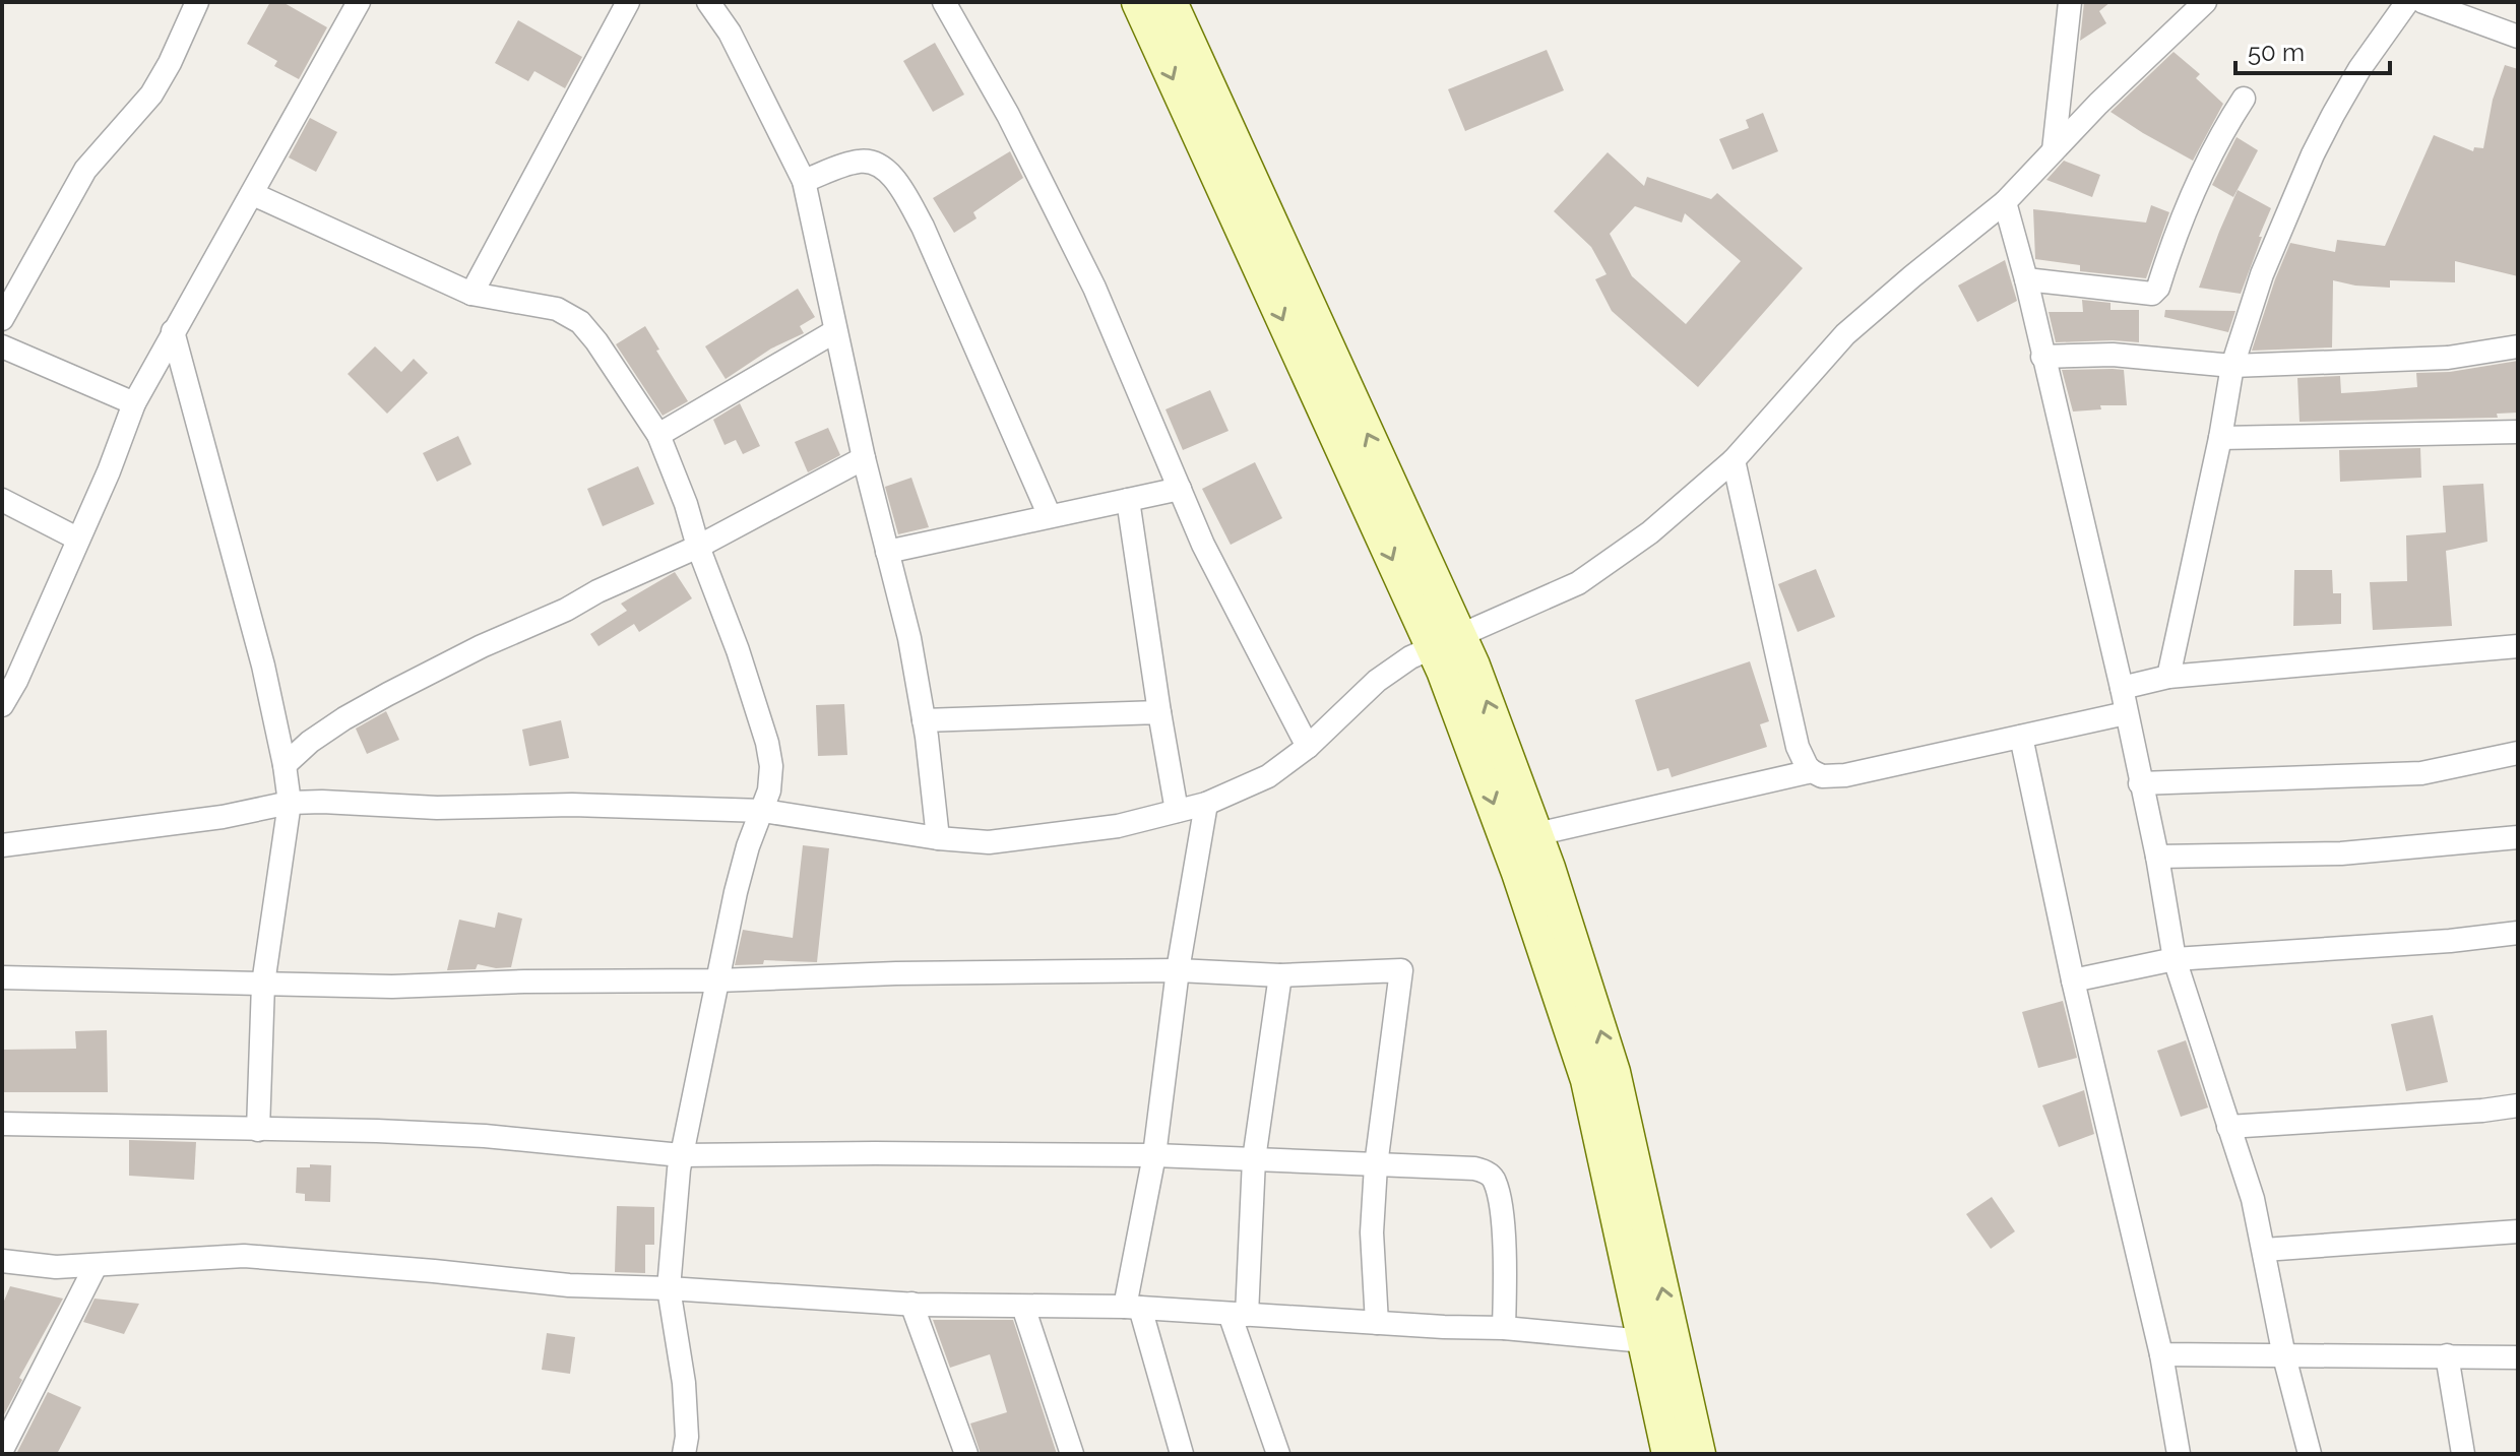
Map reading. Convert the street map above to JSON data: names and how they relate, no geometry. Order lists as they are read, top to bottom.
{
  "scale_bar": "50 m"
}
